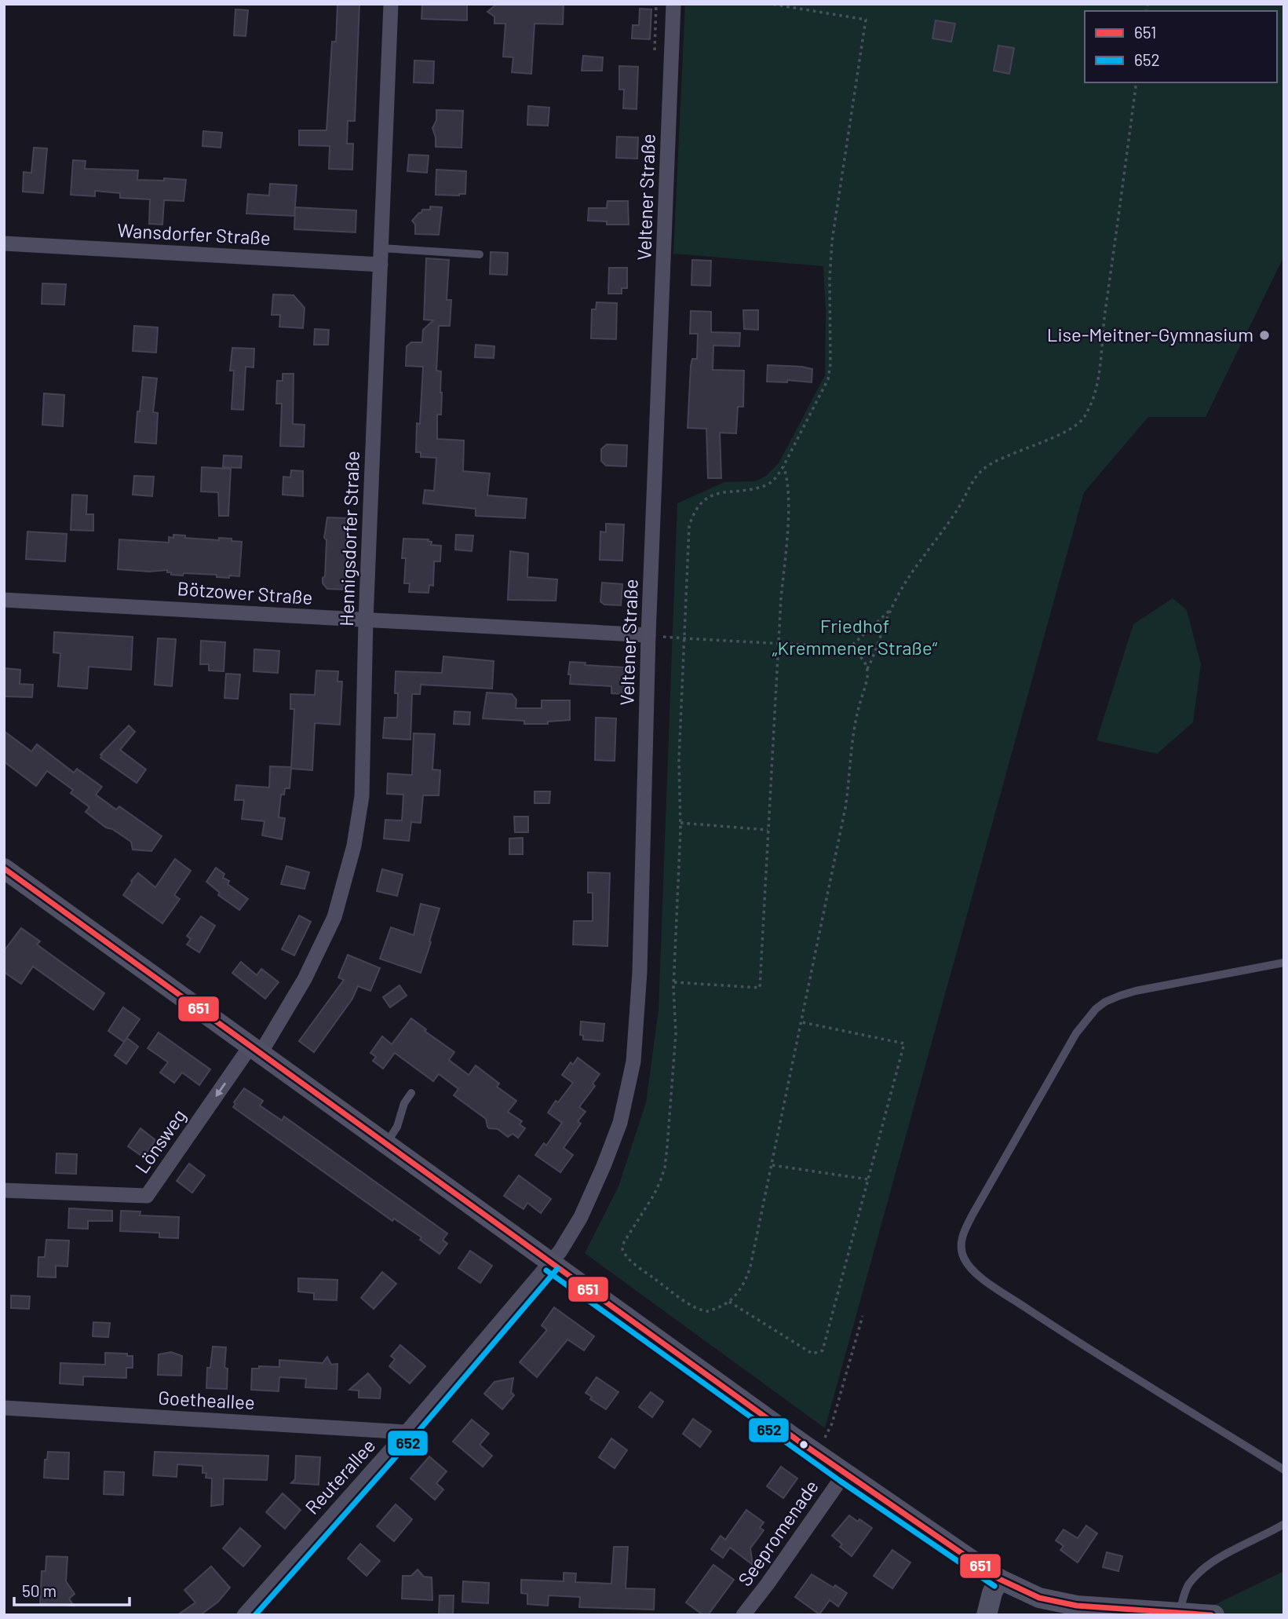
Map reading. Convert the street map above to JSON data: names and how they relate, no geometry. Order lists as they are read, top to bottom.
{
  "streets": {
    "street": [
      "Veltener Straße",
      "Wansdorfer Straße",
      "Hennigsdorfer Straße",
      "Bötzower Straße",
      "Lönsweg",
      "Goetheallee",
      "Reuterallee",
      "Seepromenade"
    ]
  },
  "crossings": [
    ["Veltener Straße", "Bötzower Straße"],
    ["Veltener Straße", "Reuterallee"],
    ["Wansdorfer Straße", "Hennigsdorfer Straße"],
    ["Hennigsdorfer Straße", "Bötzower Straße"],
    ["Hennigsdorfer Straße", "Lönsweg"],
    ["Goetheallee", "Reuterallee"]
  ],
  "one_way": ["Lönsweg"],
  "parks": ["Friedhof „Kremmener Straße“"],
  "places": ["Lise-Meitner-Gymnasium"],
  "lines": ["transit line 651", "transit line 652"],
  "legend": ["651", "652"],
  "scale_bar": "50 m"
}
